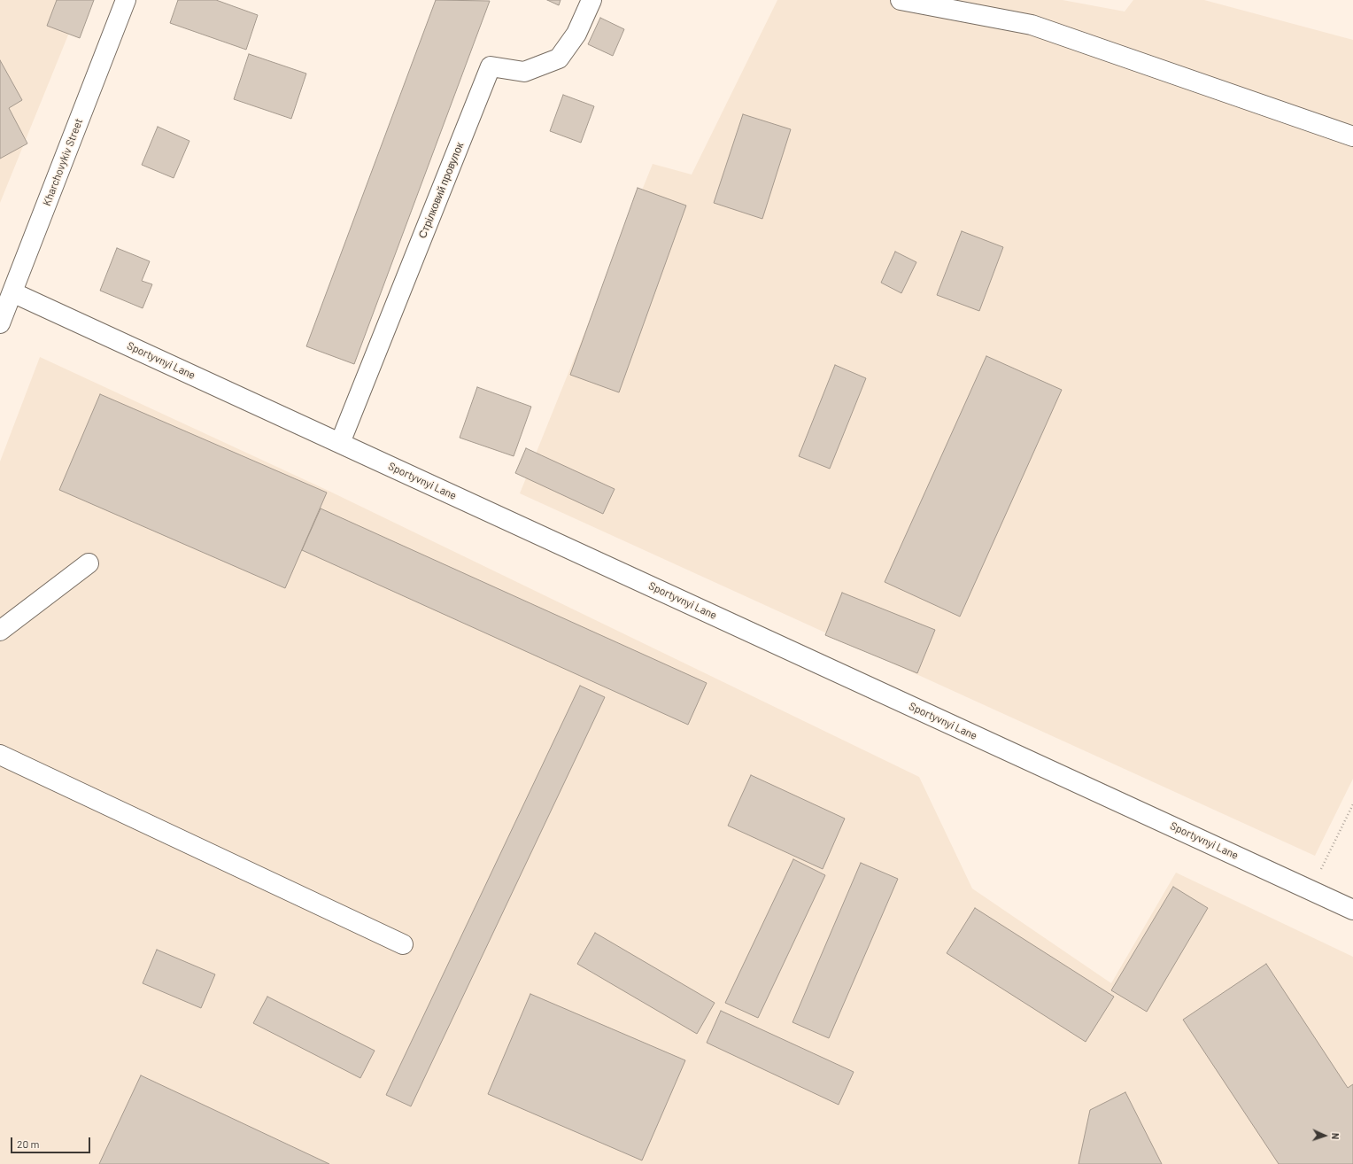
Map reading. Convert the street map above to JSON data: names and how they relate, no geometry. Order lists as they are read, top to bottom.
{
  "streets": {
    "street": ["Kharchovykiv Street", "Стрілковий провулок", "Sportyvnyi Lane"]
  },
  "crossings": [
    ["Kharchovykiv Street", "Sportyvnyi Lane"],
    ["Стрілковий провулок", "Sportyvnyi Lane"]
  ],
  "scale_bar": "20 m",
  "north": "right"
}
